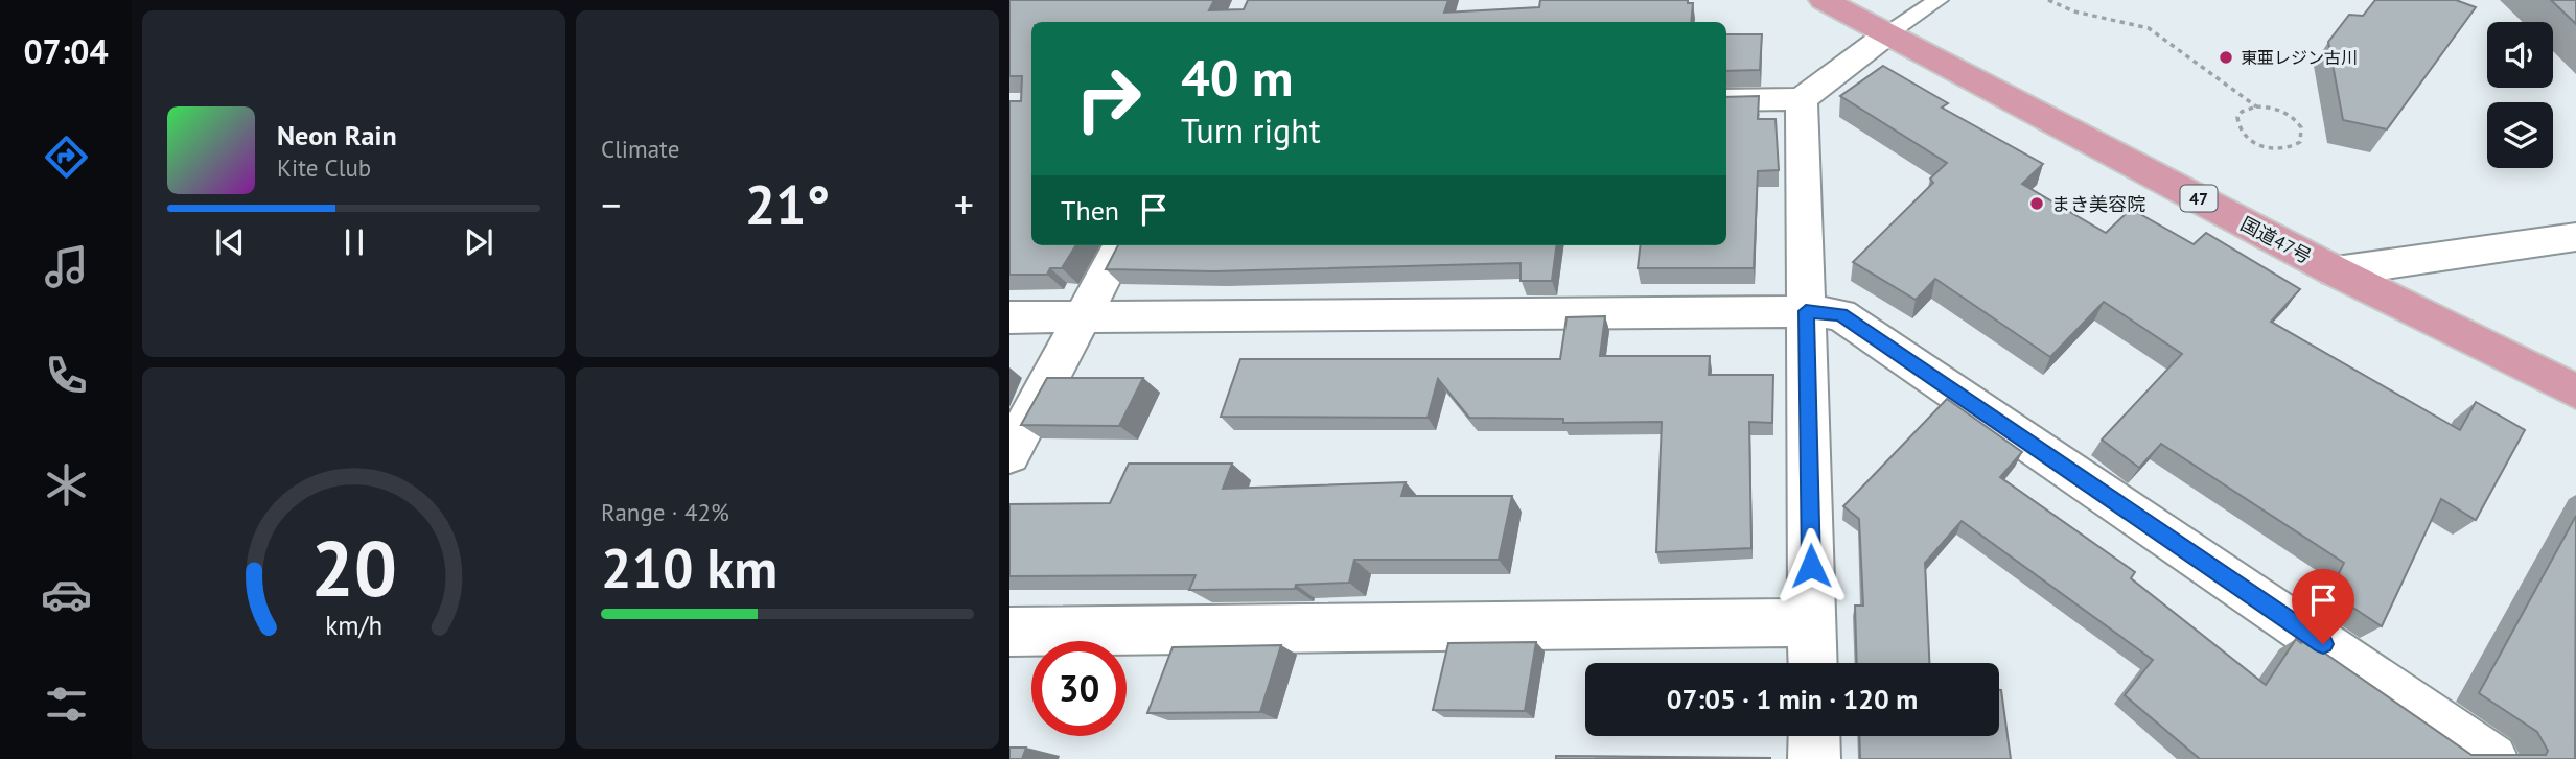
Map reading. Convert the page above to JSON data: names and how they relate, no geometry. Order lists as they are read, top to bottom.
{
  "streets": {
    "highway": ["47", "国道47号"]
  },
  "places": ["東亜レジン古川", "まき美容院"],
  "page": {
    "tabs": "07:04",
    "tile": [
      "Climate",
      ["Range · 42%", "210 km"]
    ],
    "turn": ["40 m", "Turn right"],
    "song": ["Neon Rain", "Kite Club"],
    "heat": ["−", "21°", "+"],
    "then": "Then",
    "limit": "30",
    "trip": "07:05 · 1 min · 120 m",
    "gauge": ["20", "km/h"]
  }
}
